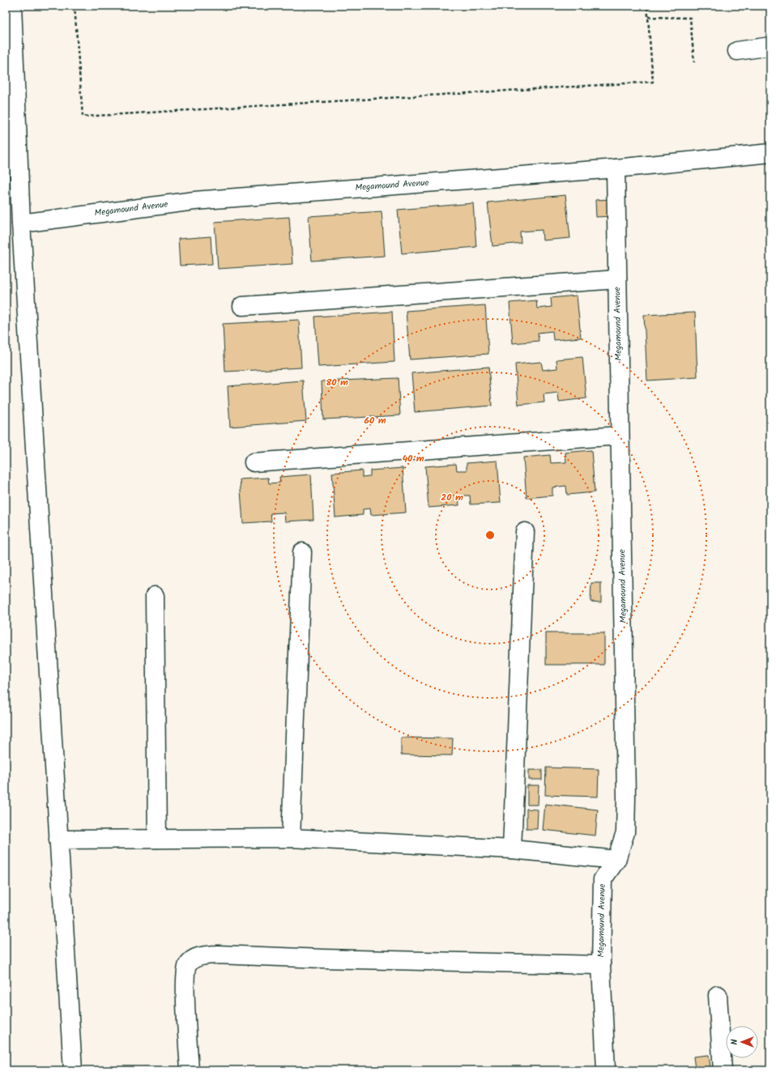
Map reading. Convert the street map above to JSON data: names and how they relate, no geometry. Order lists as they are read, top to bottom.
{
  "streets": {
    "street": ["Megamound Avenue"]
  },
  "north": "left",
  "rings": [
    "80 m",
    "60 m",
    "40 m",
    "20 m"
  ]
}
